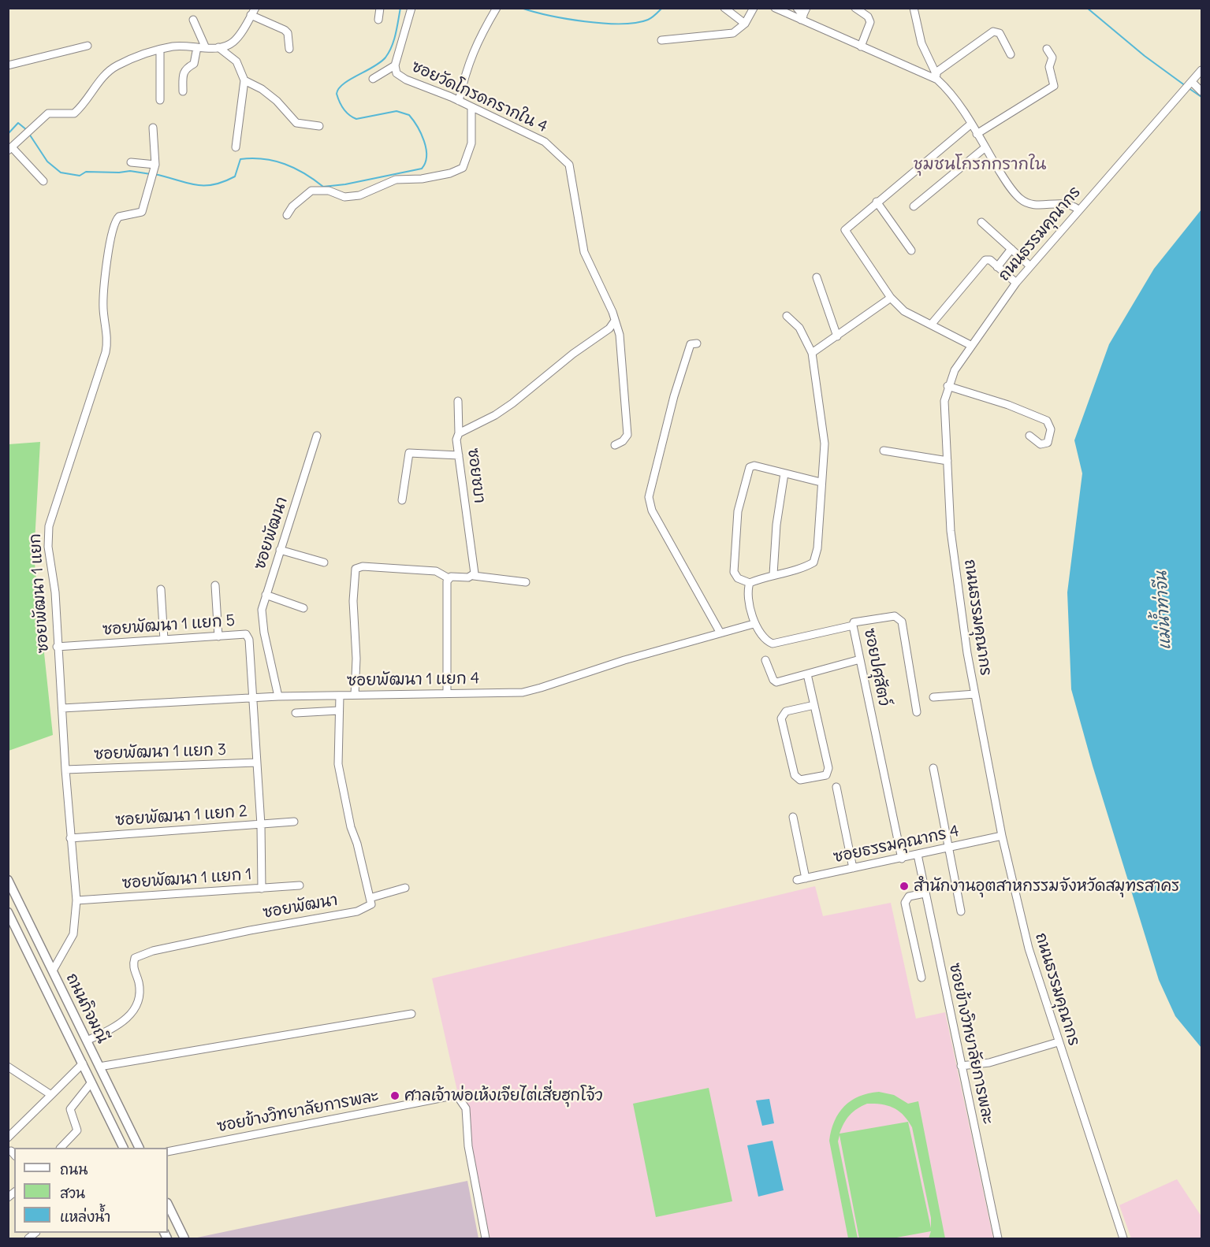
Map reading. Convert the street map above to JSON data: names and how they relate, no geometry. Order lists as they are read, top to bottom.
{
  "streets": {
    "main road": ["ถนนกิจมณี"],
    "street": [
      "ซอยวัดโกรดกรากใน 4",
      "ถนนธรรมคุณากร",
      "ซอยชบา",
      "ซอยพัฒนา",
      "ซอยพัฒนา 1 แยก",
      "ซอยพัฒนา 1 แยก 5",
      "ซอยปศุสัตว์",
      "ซอยพัฒนา 1 แยก 4",
      "ซอยพัฒนา 1 แยก 3",
      "ซอยพัฒนา 1 แยก 2",
      "ซอยธรรมคุณากร 4",
      "ซอยพัฒนา 1 แยก 1",
      "ซอยข้างวิทยาลัยการพละ"
    ]
  },
  "crossings": [
    ["ซอยวัดโกรดกรากใน 4", "ซอยชบา"],
    ["ถนนธรรมคุณากร", "ซอยธรรมคุณากร 4"],
    ["ซอยพัฒนา", "ซอยพัฒนา 1 แยก 4"],
    ["ซอยพัฒนา", "ถนนกิจมณี"],
    ["ซอยพัฒนา 1 แยก", "ซอยพัฒนา 1 แยก 5"],
    ["ซอยพัฒนา 1 แยก", "ซอยพัฒนา 1 แยก 4"],
    ["ซอยพัฒนา 1 แยก", "ซอยพัฒนา 1 แยก 3"],
    ["ซอยพัฒนา 1 แยก", "ซอยพัฒนา 1 แยก 2"],
    ["ซอยพัฒนา 1 แยก", "ซอยพัฒนา 1 แยก 1"],
    ["ซอยพัฒนา 1 แยก", "ถนนกิจมณี"],
    ["ซอยพัฒนา 1 แยก 5", "ซอยพัฒนา 1 แยก 4"],
    ["ซอยปศุสัตว์", "ซอยธรรมคุณากร 4"],
    ["ซอยธรรมคุณากร 4", "ซอยข้างวิทยาลัยการพละ"]
  ],
  "districts": ["ชุมชนโกรกกรากใน"],
  "water": ["แม่น้ำท่าจีน"],
  "places": ["สำนักงานอุตสาหกรรมจังหวัดสมุทรสาคร", "ศาลเจ้าพ่อเห้งเจียไต่เสี่ยฮุกโจ้ว"],
  "legend": ["ถนน", "สวน", "แหล่งน้ำ"]
}
